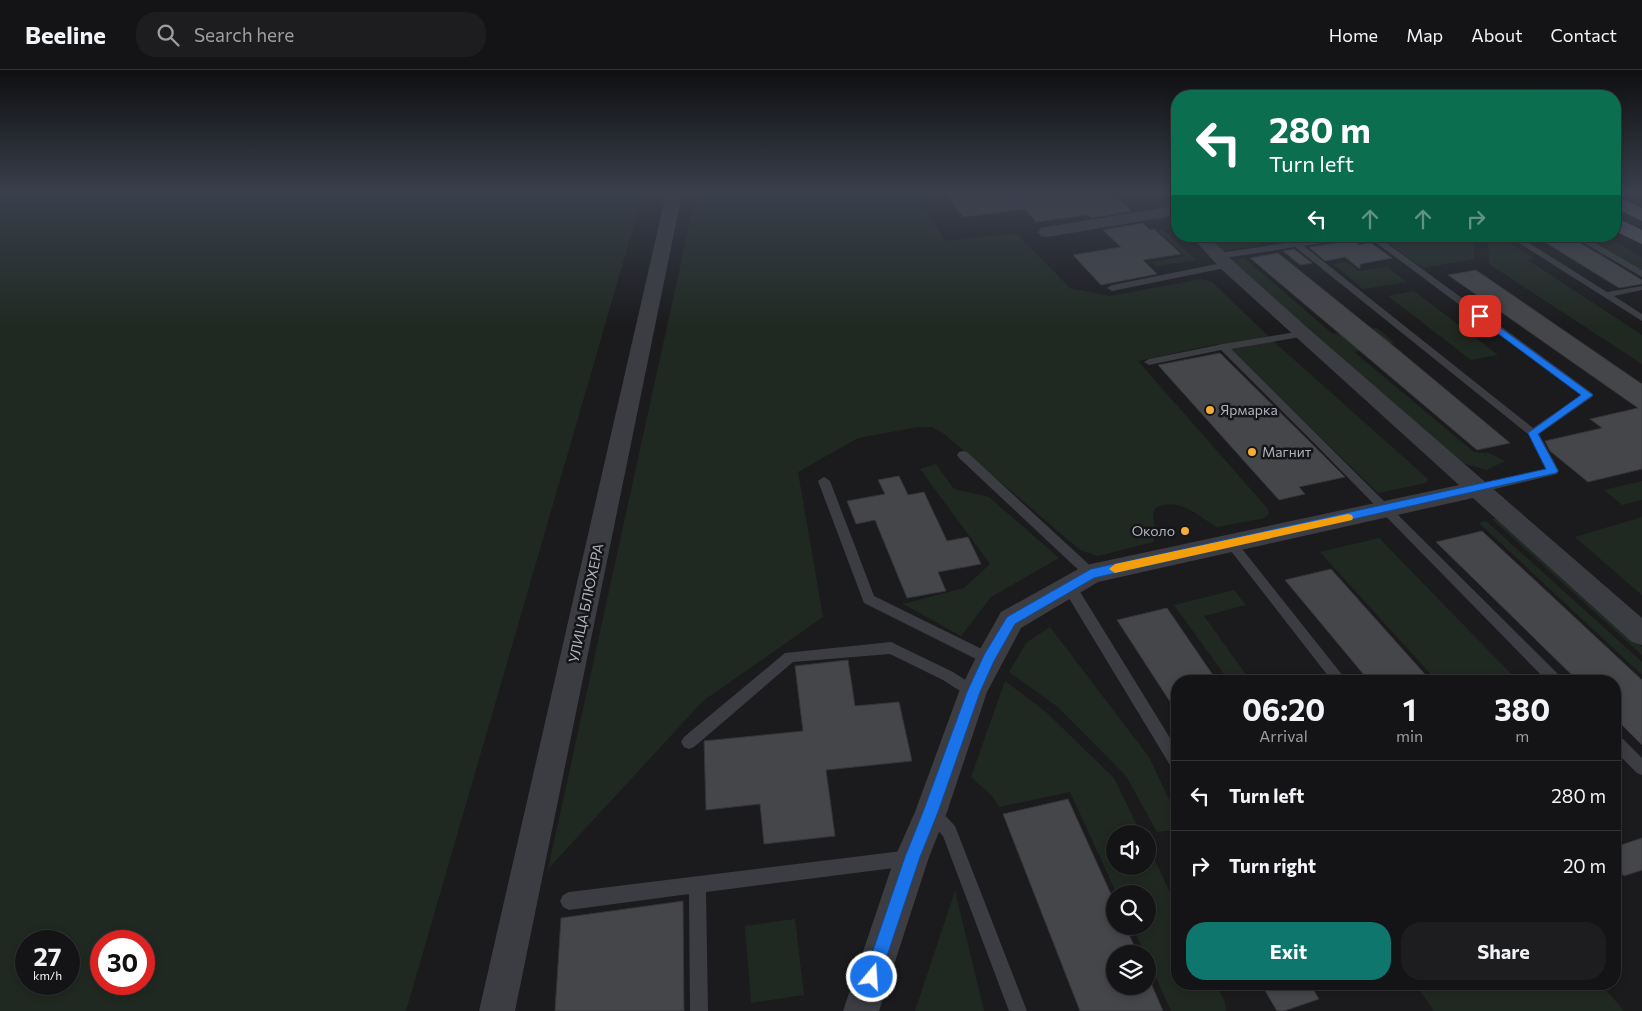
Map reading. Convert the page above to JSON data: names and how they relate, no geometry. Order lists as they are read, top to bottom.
{
  "streets": {
    "street": ["УЛИЦА БЛЮХЕРА"]
  },
  "places": ["Ярмарка", "Магнит", "Около"],
  "page": {
    "header": "Beeline",
    "search": "Search here",
    "nav": [
      "Home",
      "Map",
      "About",
      "Contact"
    ],
    "turn": ["280 m", "Turn left"],
    "eta": [
      "06:20",
      "Arrival",
      "1",
      "min",
      "380",
      "m"
    ],
    "list": [
      {
        "name": "Turn left",
        "value": "280 m"
      },
      {
        "name": "Turn right",
        "value": "20 m"
      }
    ],
    "buttons": ["Exit", "Share"],
    "speed": "27 km/h",
    "limit": "30"
  }
}
